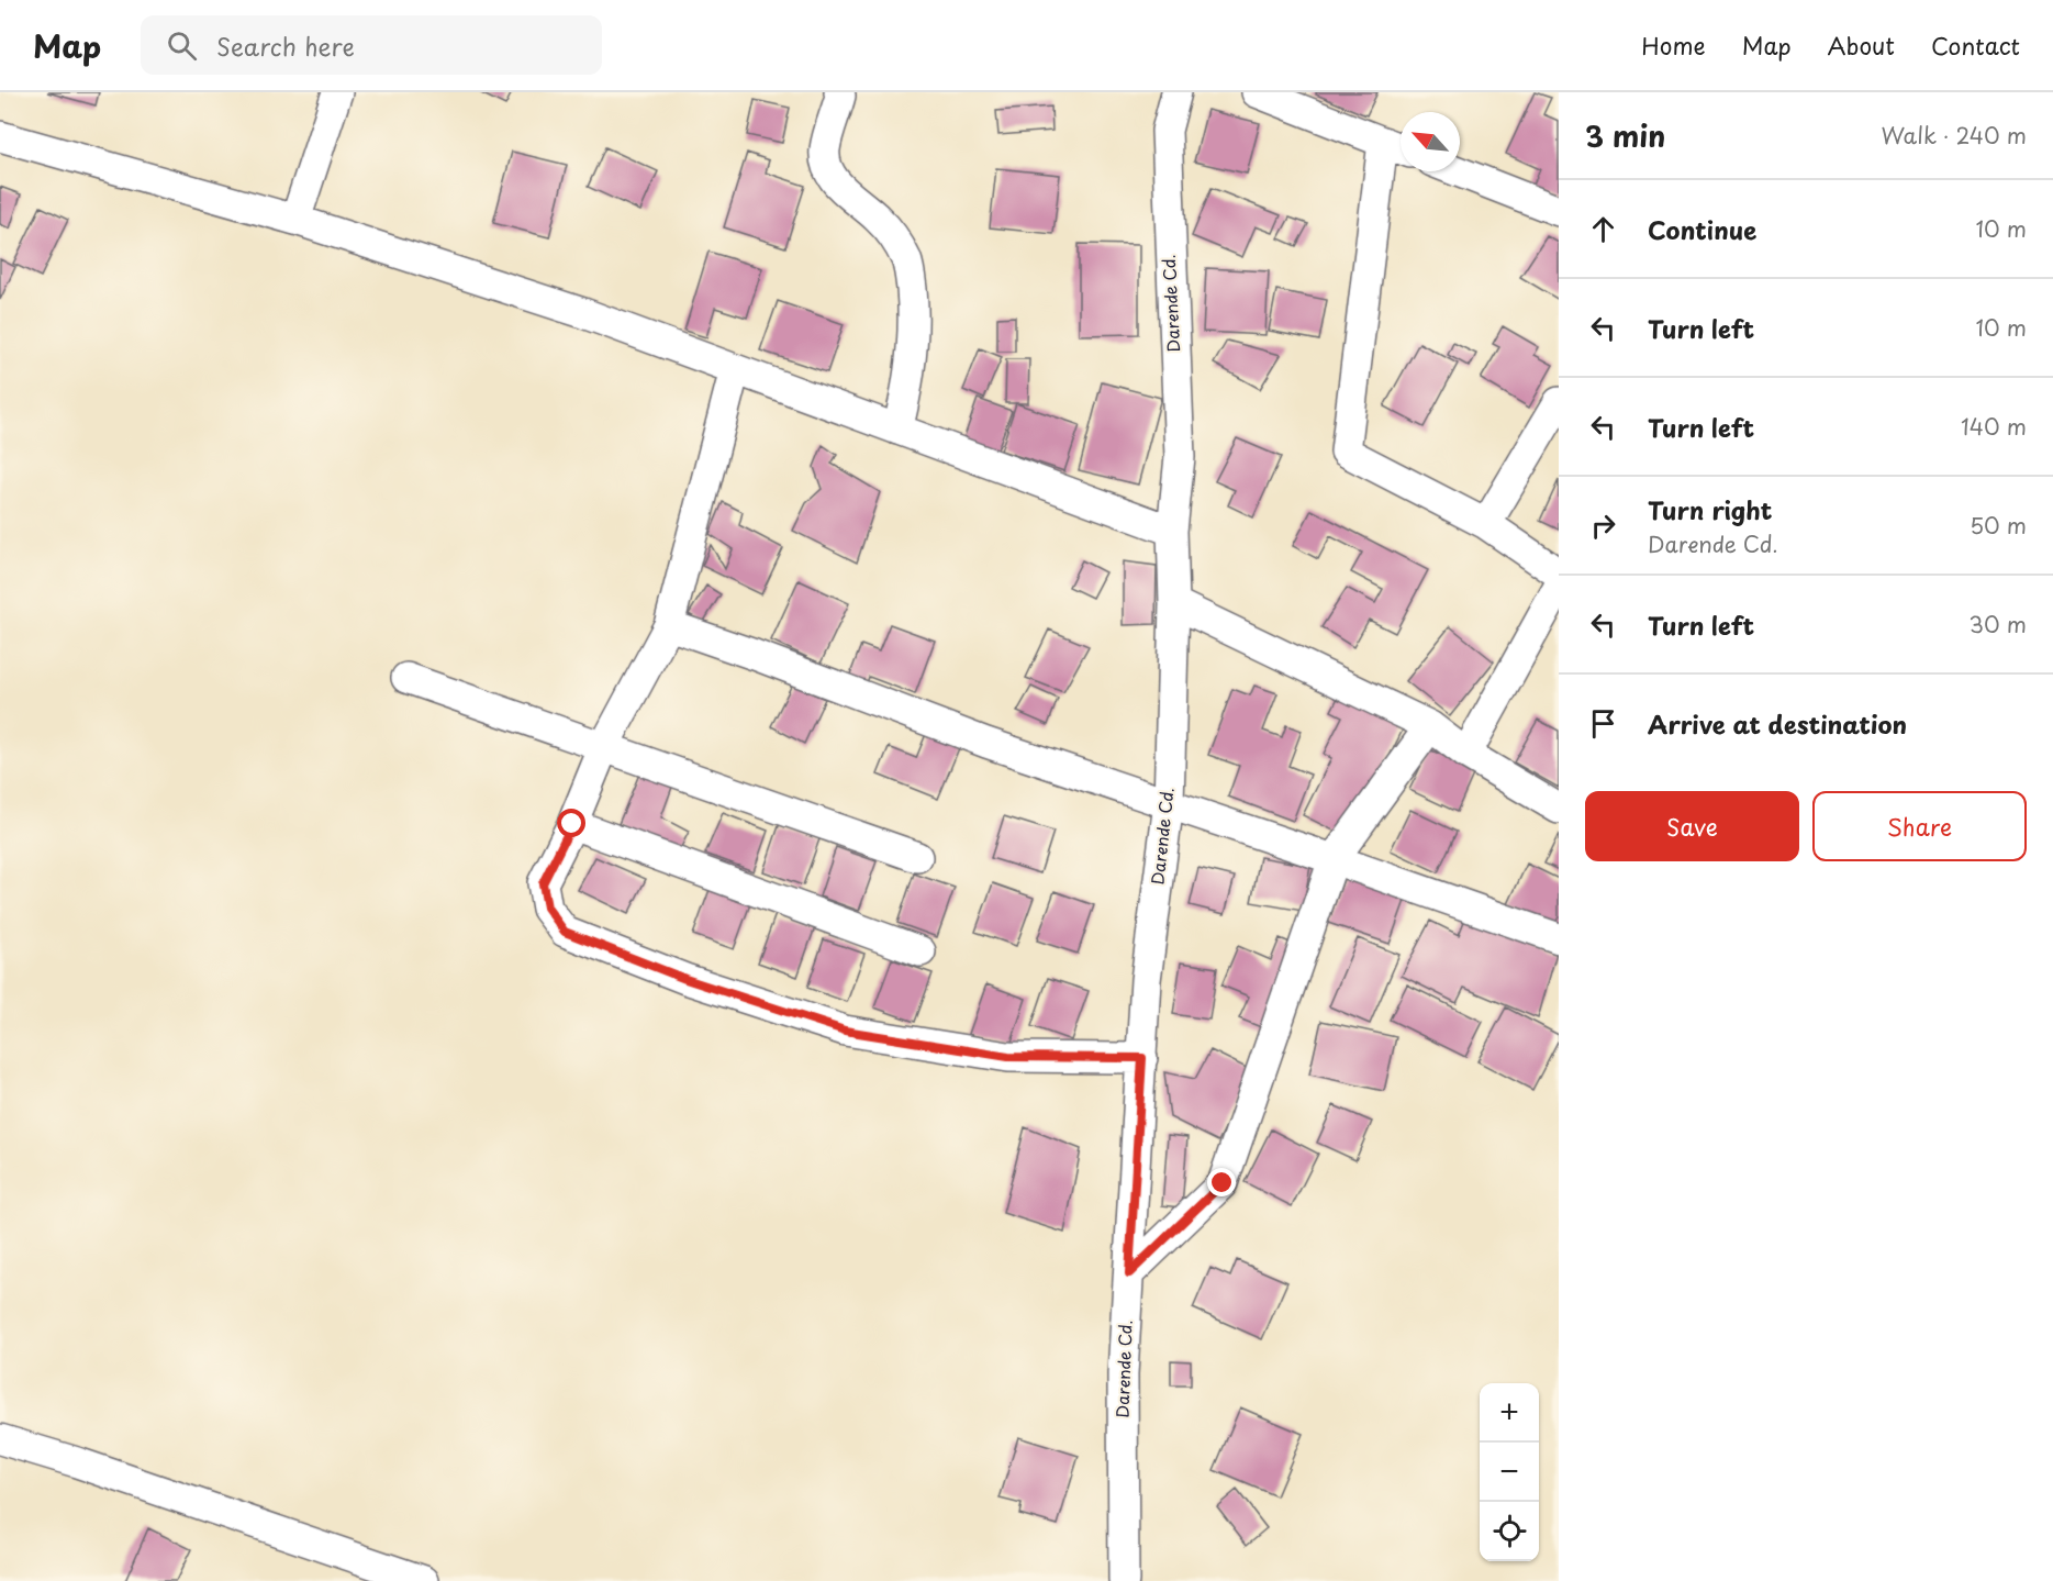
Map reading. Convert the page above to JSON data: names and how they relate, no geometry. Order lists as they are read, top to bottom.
{
  "streets": {
    "street": ["Darende Cd."]
  },
  "north": "top left",
  "page": {
    "header": "Map",
    "search": "Search here",
    "nav": [
      "Home",
      "Map",
      "About",
      "Contact"
    ],
    "heading": ["3 min", "Walk · 240 m"],
    "list": [
      ["Continue", "10 m"],
      ["Turn left", "10 m"],
      ["Turn left", "140 m"],
      ["Turn right", "Darende Cd.", "50 m"],
      ["Turn left", "30 m"],
      "Arrive at destination"
    ],
    "buttons": ["Save", "Share"],
    "map_buttons": ["+", "−"]
  }
}
